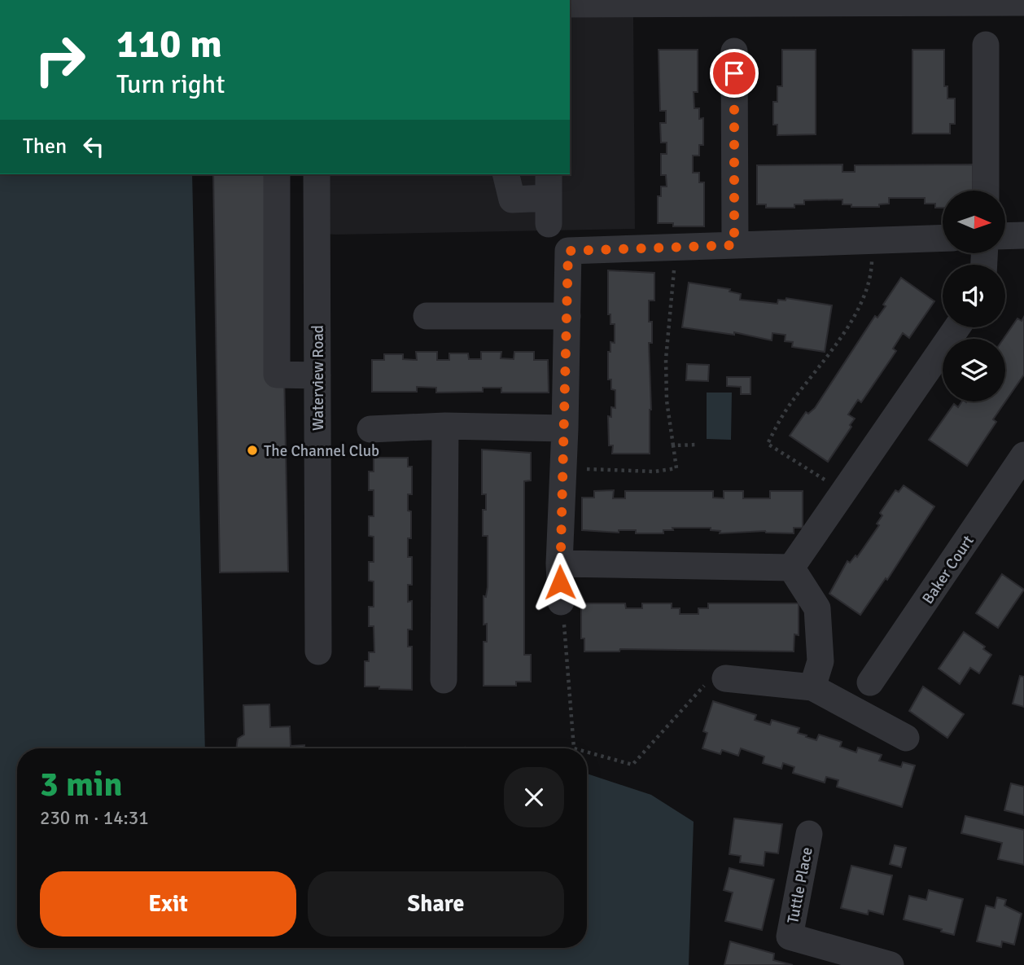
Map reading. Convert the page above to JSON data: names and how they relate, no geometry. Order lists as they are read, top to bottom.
{
  "streets": {
    "street": ["Waterview Road", "Baker Court", "Tuttle Place"]
  },
  "places": ["The Channel Club"],
  "north": "right",
  "page": {
    "turn": ["110 m", "Turn right"],
    "then": "Then",
    "heading": ["3 min", "230 m · 14:31"],
    "buttons": ["Exit", "Share"]
  }
}
